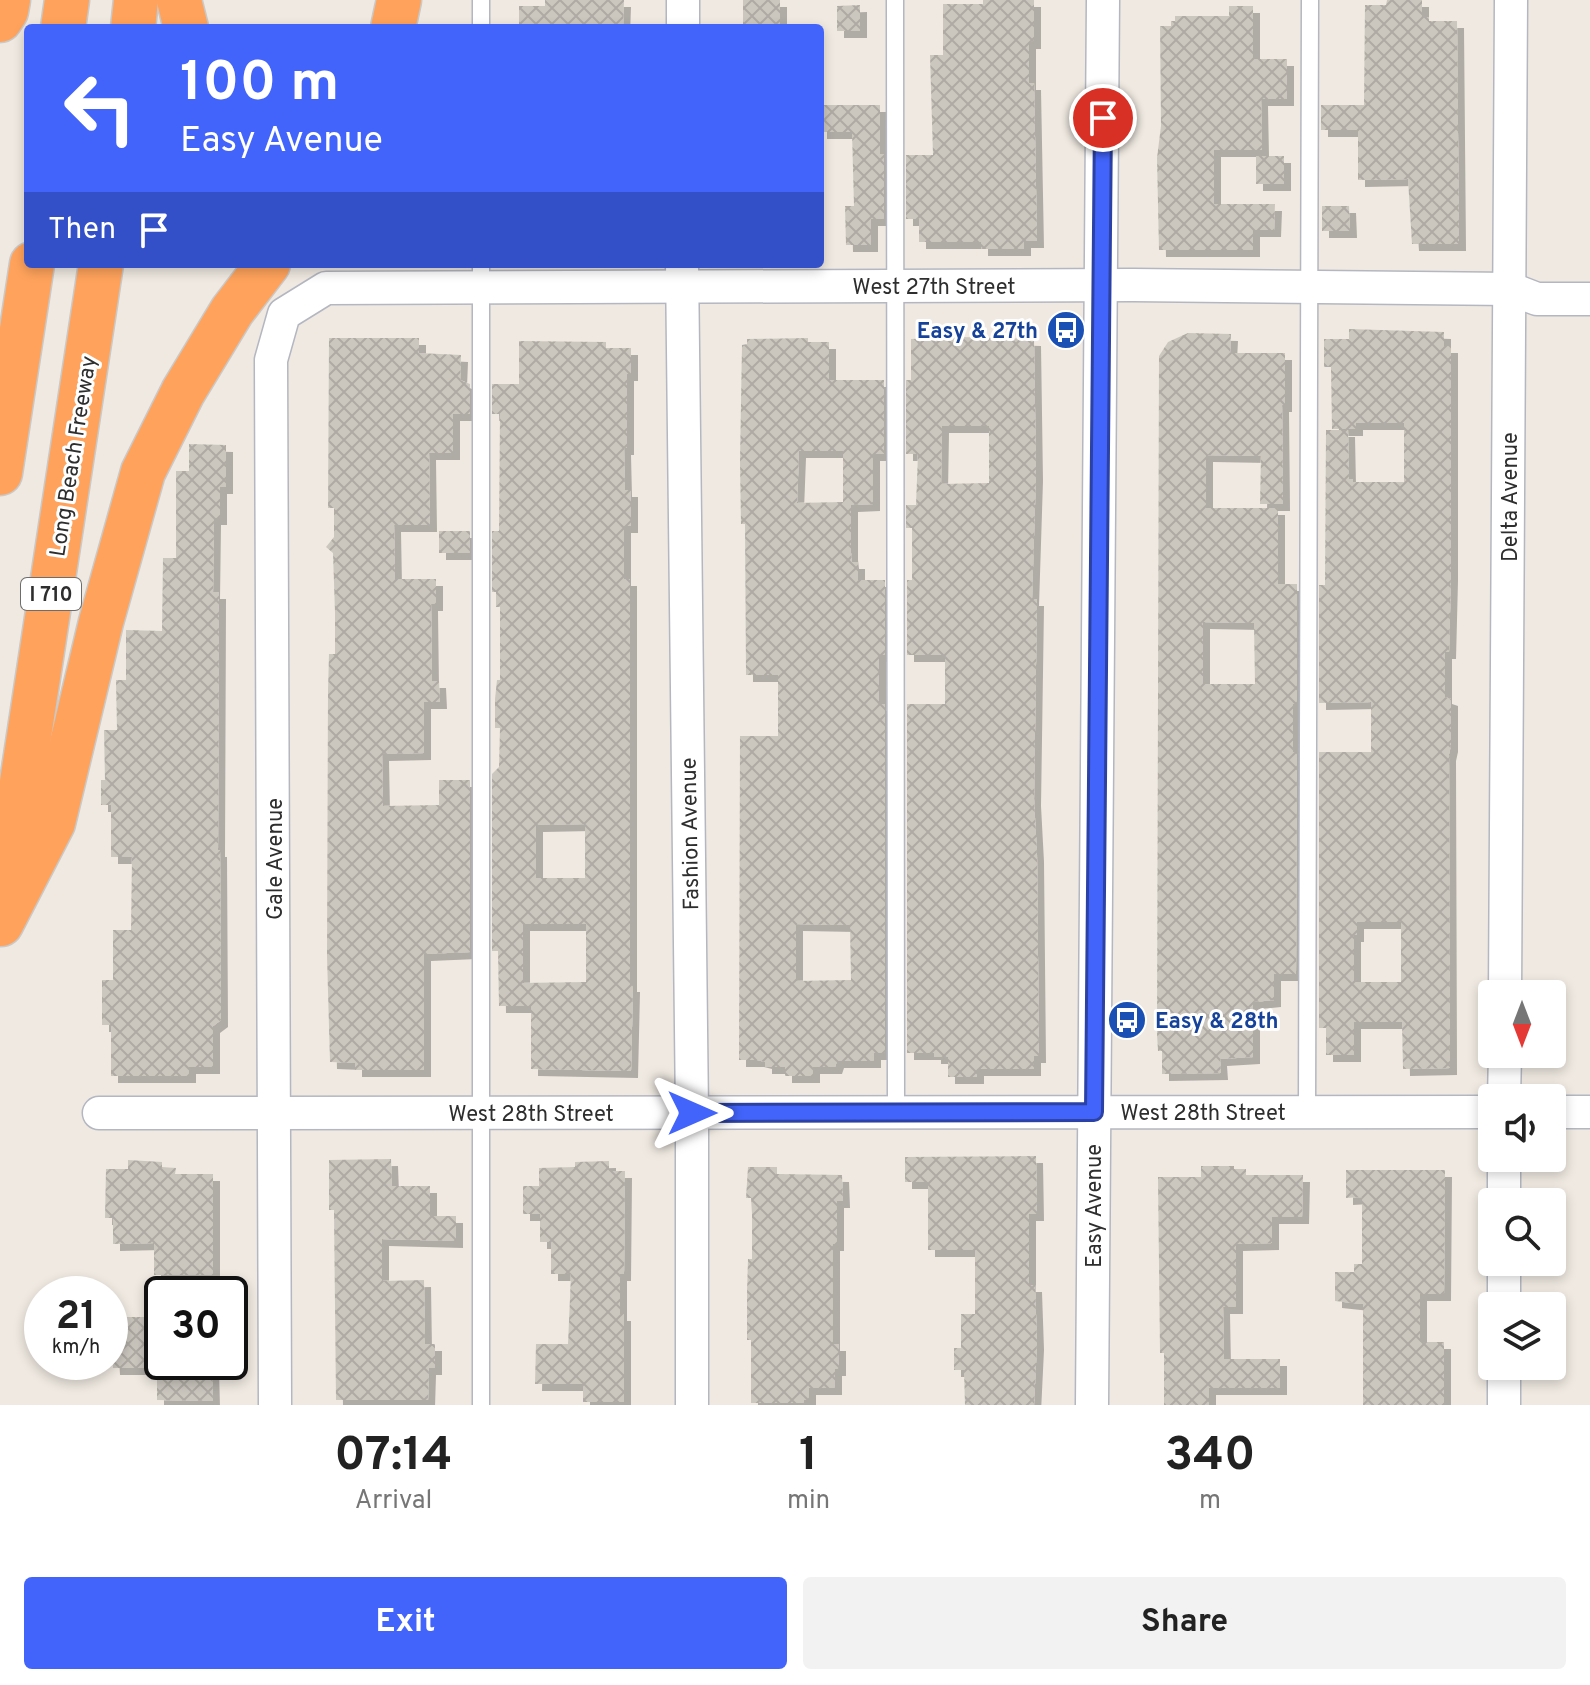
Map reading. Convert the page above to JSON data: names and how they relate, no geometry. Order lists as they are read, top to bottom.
{
  "streets": {
    "highway": ["Long Beach Freeway", "I 710"],
    "street": [
      "West 27th Street",
      "Delta Avenue",
      "Fashion Avenue",
      "Gale Avenue",
      "West 28th Street",
      "Easy Avenue"
    ]
  },
  "crossings": [
    ["West 27th Street", "Delta Avenue"],
    ["West 27th Street", "Fashion Avenue"],
    ["West 27th Street", "Gale Avenue"],
    ["West 27th Street", "Easy Avenue"],
    ["Fashion Avenue", "West 28th Street"],
    ["Gale Avenue", "West 28th Street"],
    ["West 28th Street", "Easy Avenue"]
  ],
  "places": {
    "bus stop": ["Easy & 27th", "Easy & 28th"]
  },
  "north": "bottom",
  "page": {
    "turn": ["100 m", "Easy Avenue"],
    "then": "Then",
    "speed": "21 km/h",
    "limit": "30",
    "eta": [
      "07:14",
      "Arrival",
      "1",
      "min",
      "340",
      "m"
    ],
    "buttons": ["Exit", "Share"]
  }
}
